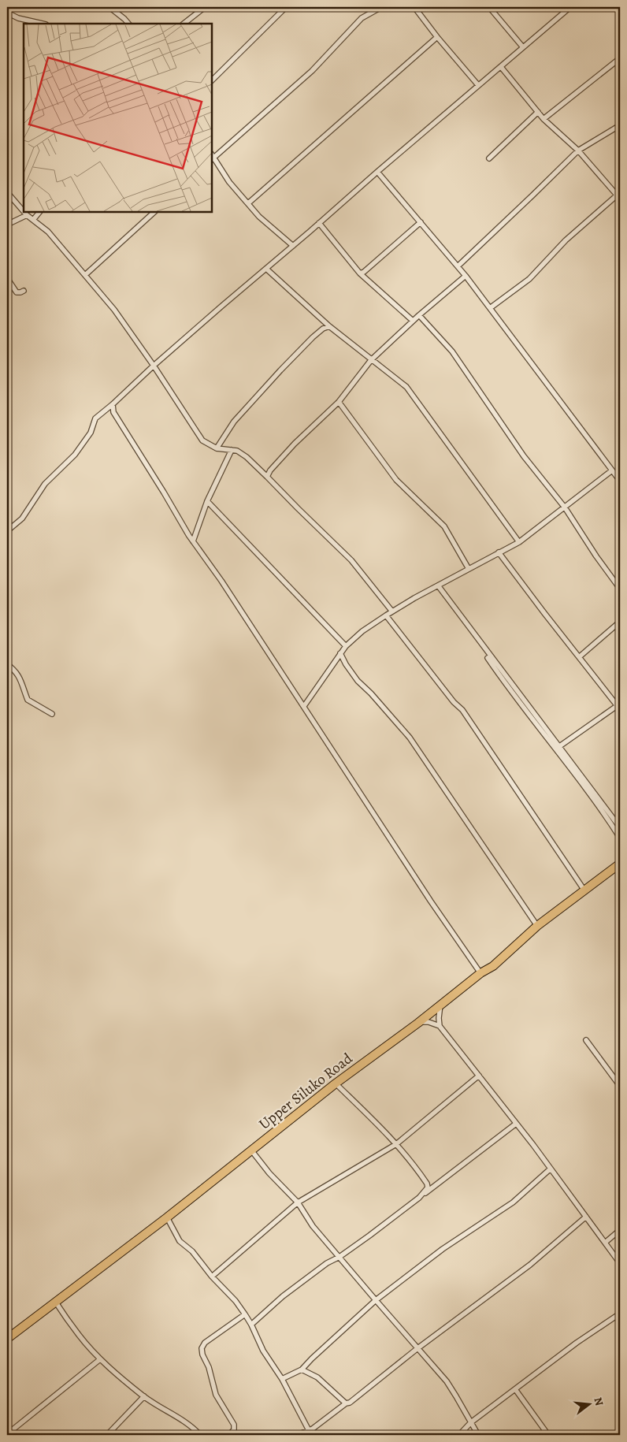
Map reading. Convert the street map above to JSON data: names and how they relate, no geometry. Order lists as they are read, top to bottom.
{
  "streets": {
    "main road": ["Upper Siluko Road"]
  },
  "north": "right"
}
